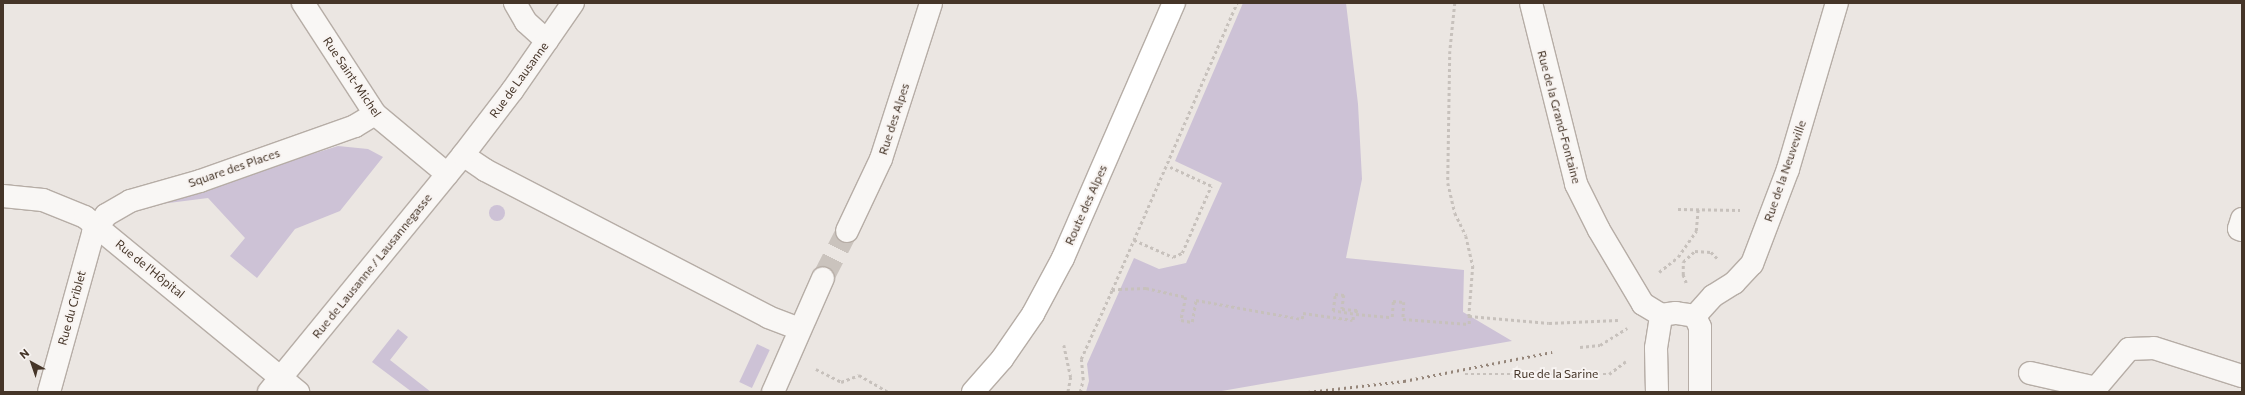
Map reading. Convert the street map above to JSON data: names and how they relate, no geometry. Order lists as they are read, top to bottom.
{
  "streets": {
    "main road": ["Route des Alpes"],
    "street": [
      "Rue Saint-Michel",
      "Rue de Lausanne",
      "Rue de la Grand-Fontaine",
      "Rue des Alpes",
      "Square des Places",
      "Rue de la Neuveville",
      "Rue de Lausanne / Lausannegasse",
      "Rue de l'Hôpital",
      "Rue du Criblet"
    ],
    "path": ["Rue de la Sarine"]
  },
  "crossings": [
    ["Rue Saint-Michel", "Square des Places"],
    ["Rue Saint-Michel", "Rue de Lausanne / Lausannegasse"],
    ["Rue de Lausanne", "Rue de Lausanne / Lausannegasse"],
    ["Square des Places", "Rue de l'Hôpital"],
    ["Square des Places", "Rue du Criblet"],
    ["Rue de Lausanne / Lausannegasse", "Rue de l'Hôpital"],
    ["Rue de l'Hôpital", "Rue du Criblet"]
  ],
  "north": "top left"
}
